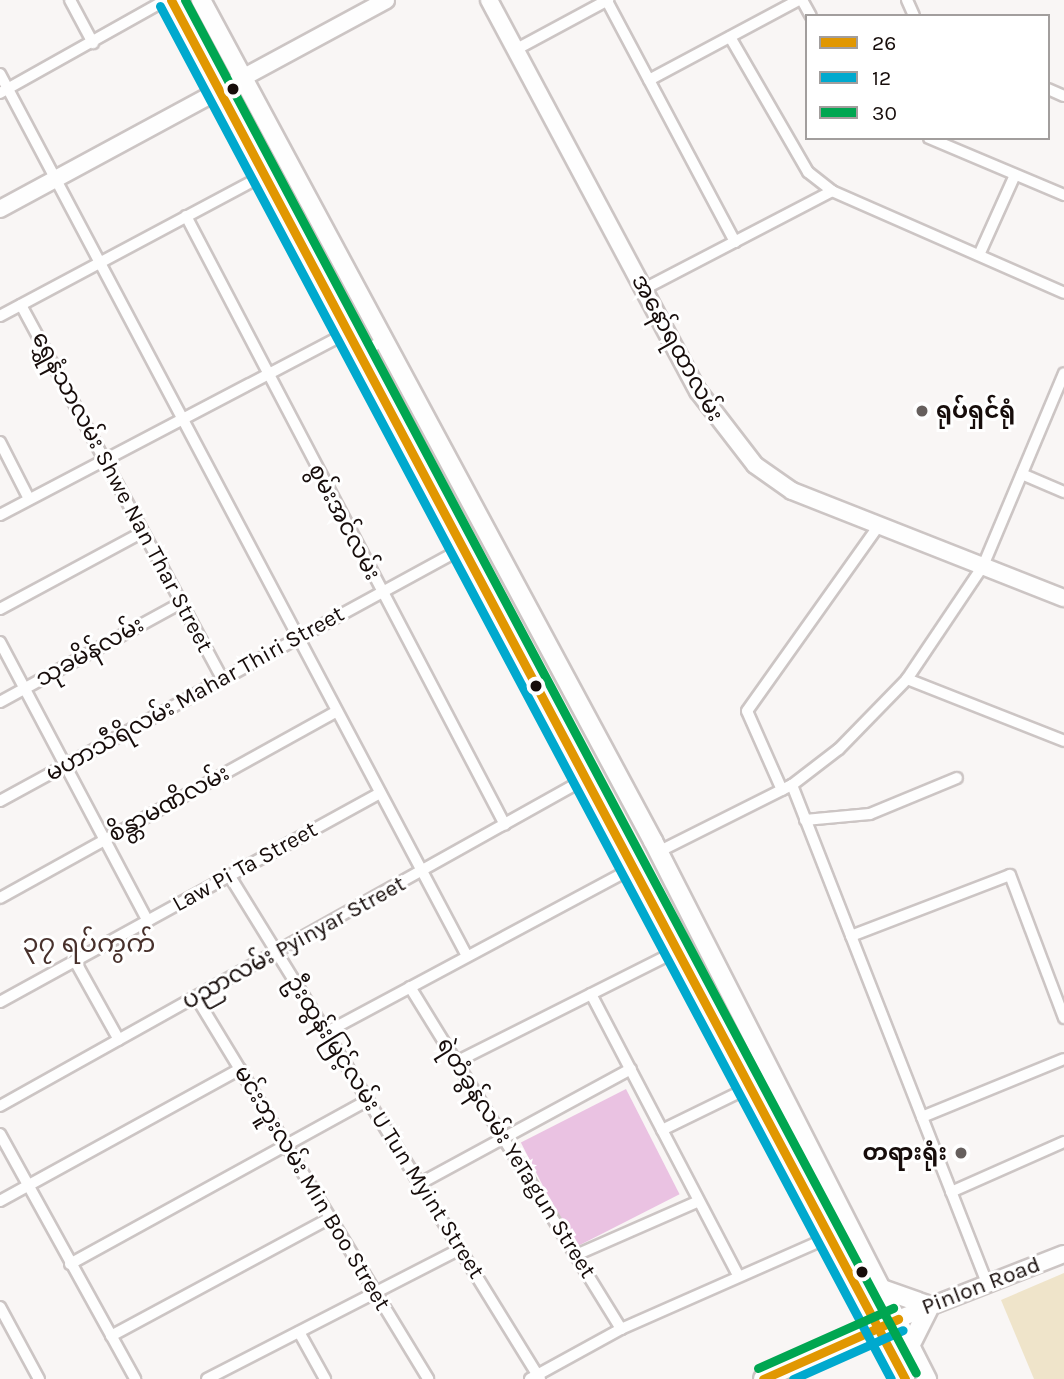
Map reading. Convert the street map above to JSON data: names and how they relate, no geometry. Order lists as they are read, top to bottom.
{
  "streets": {
    "main road": ["အနော်ရထာလမ်း", "Pinlon Road"],
    "street": [
      "ရွှေနံသာလမ်း Shwe Nan Thar Street",
      "စွမ်းအင်လမ်း",
      "သုခမိန်လမ်း",
      "မဟာသီရိလမ်း Mahar Thiri Street",
      "စိန္တာမဏိလမ်း",
      "Law Pi Ta Street",
      "ပညာလမ်း Pyinyar Street",
      "ဦးထွန်းမြင့်လမ်း U Tun Myint Street",
      "ရဲတံခွန်လမ်း YeTagun Street",
      "မင်းဘူးလမ်း Min Boo Street"
    ]
  },
  "crossings": [
    ["ရွှေနံသာလမ်း Shwe Nan Thar Street", "သုခမိန်လမ်း"],
    ["ရွှေနံသာလမ်း Shwe Nan Thar Street", "မဟာသီရိလမ်း Mahar Thiri Street"],
    ["စွမ်းအင်လမ်း", "မဟာသီရိလမ်း Mahar Thiri Street"],
    ["စွမ်းအင်လမ်း", "ပညာလမ်း Pyinyar Street"],
    ["Law Pi Ta Street", "ဦးထွန်းမြင့်လမ်း U Tun Myint Street"],
    ["ပညာလမ်း Pyinyar Street", "ဦးထွန်းမြင့်လမ်း U Tun Myint Street"],
    ["ပညာလမ်း Pyinyar Street", "မင်းဘူးလမ်း Min Boo Street"]
  ],
  "districts": ["၃၇ ရပ်ကွက်"],
  "places": ["ရုပ်ရှင်ရုံ", "တရားရုံး"],
  "lines": ["transit line 26", "transit line 30", "transit line 12"],
  "legend": ["26", "12", "30"]
}
